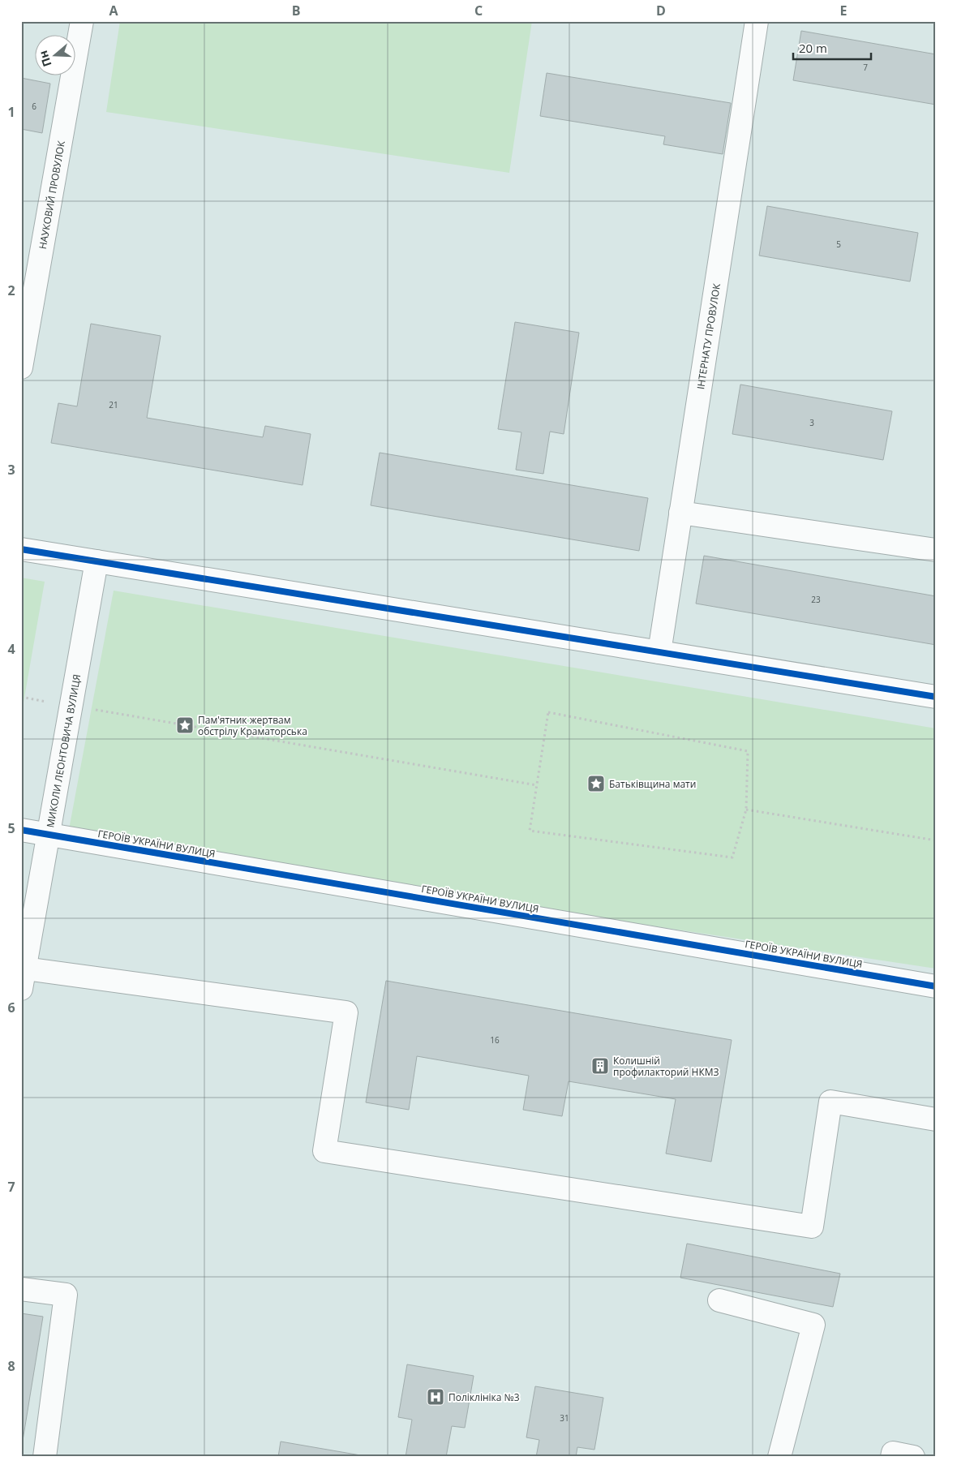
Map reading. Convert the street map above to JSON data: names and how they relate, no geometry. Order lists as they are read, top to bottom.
{
  "streets": {
    "street": [
      "НАУКОВИЙ ПРОВУЛОК",
      "ІНТЕРНАТУ ПРОВУЛОК",
      "МИКОЛИ ЛЕОНТОВИЧА ВУЛИЦЯ",
      "ГЕРОЇВ УКРАЇНИ ВУЛИЦЯ"
    ]
  },
  "crossings": [
    ["МИКОЛИ ЛЕОНТОВИЧА ВУЛИЦЯ", "ГЕРОЇВ УКРАЇНИ ВУЛИЦЯ"]
  ],
  "places": {
    "place": ["Пам'ятник жертвам обстрілу Краматорська", "Батьківщина мати"],
    "building": ["Колишній профилакторий НКМЗ"],
    "hospital": ["Поліклініка №3"]
  },
  "house_numbers": [
    "7",
    "6",
    "5",
    "21",
    "3",
    "23",
    "16",
    "31"
  ],
  "scale_bar": "20 m",
  "north": "left",
  "grid": {
    "columns": [
      "A",
      "B",
      "C",
      "D",
      "E"
    ],
    "rows": [
      "1",
      "2",
      "3",
      "4",
      "5",
      "6",
      "7",
      "8"
    ]
  }
}
